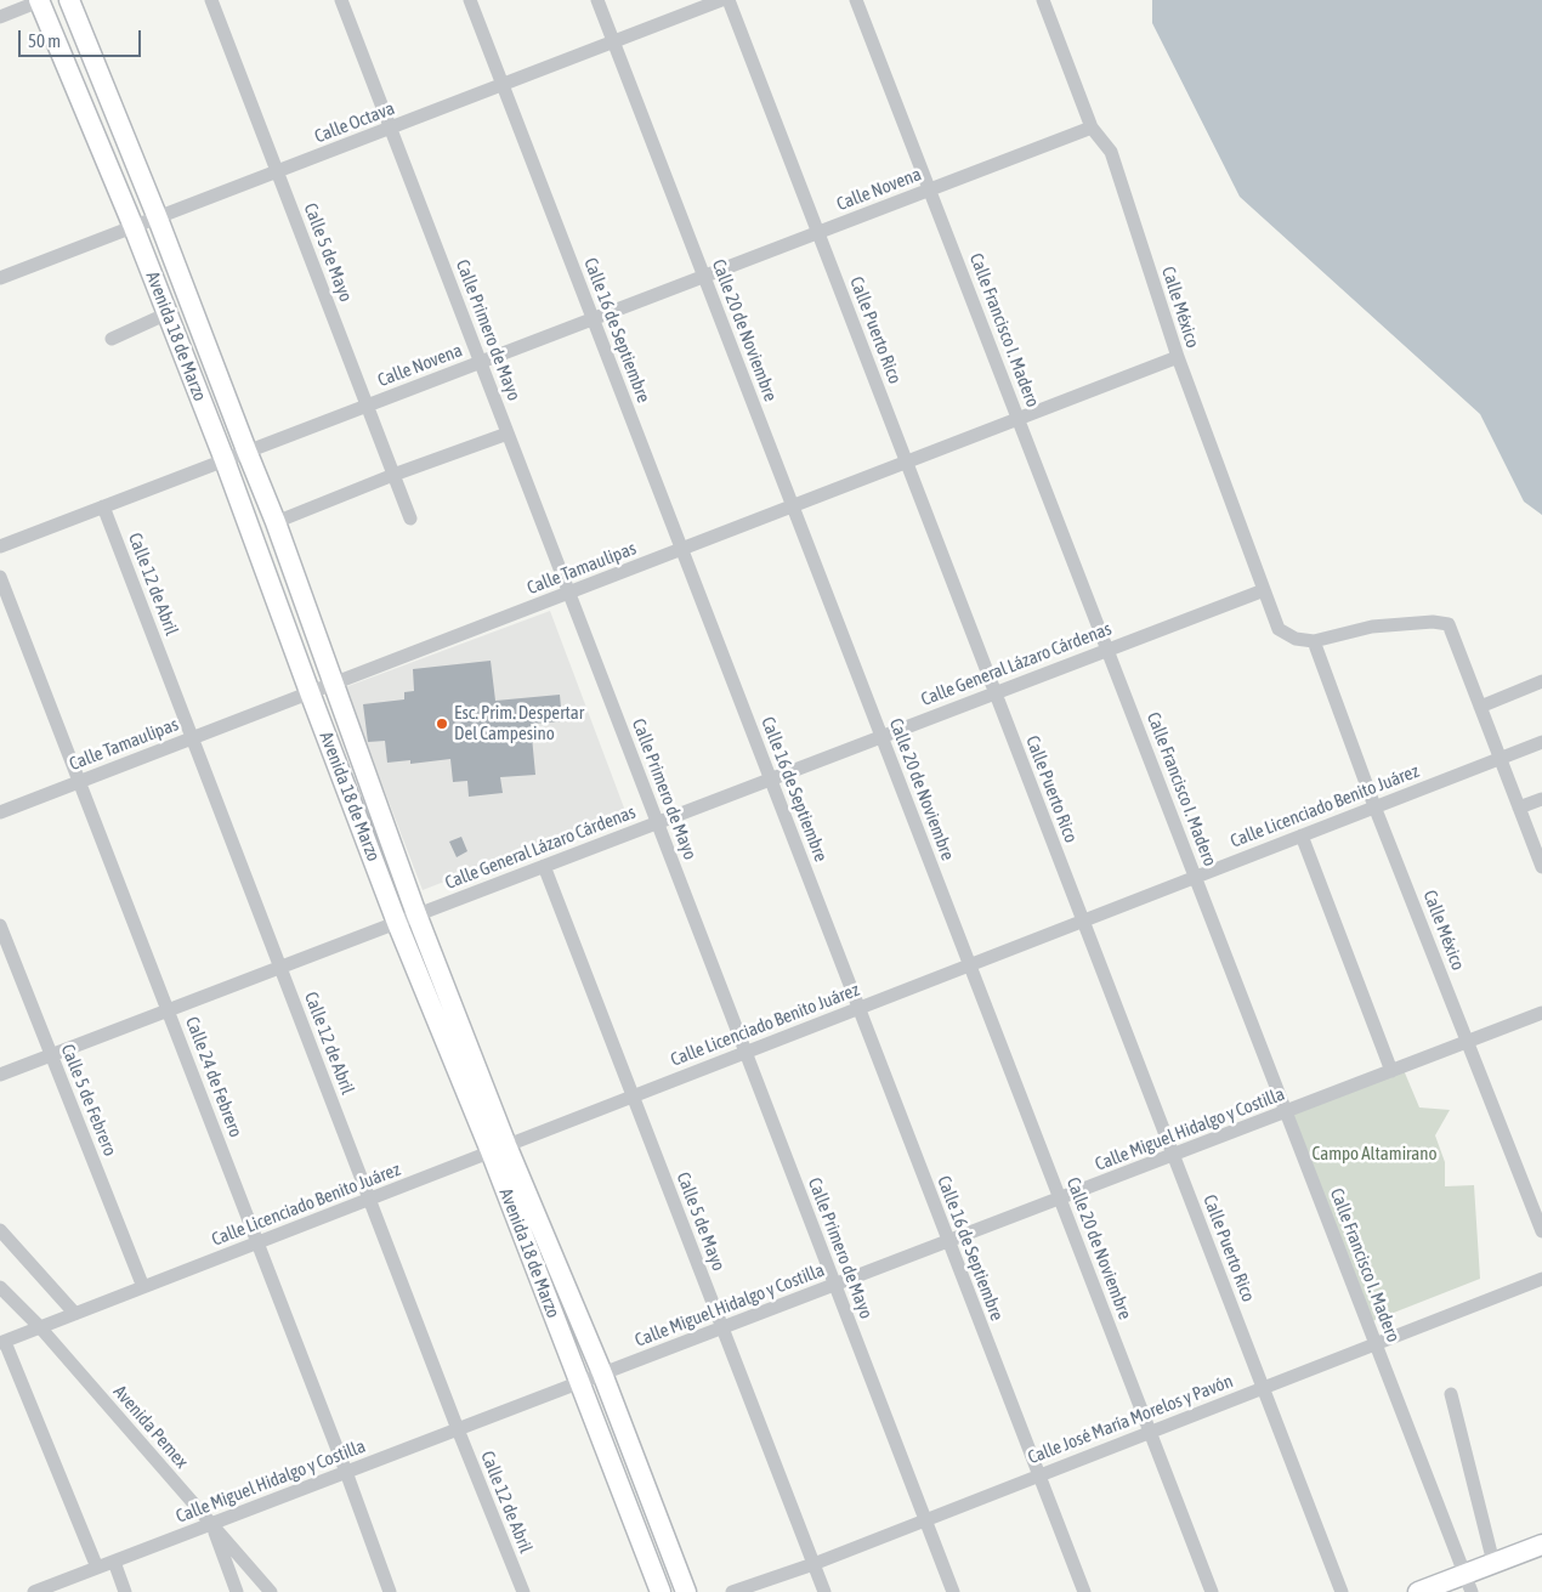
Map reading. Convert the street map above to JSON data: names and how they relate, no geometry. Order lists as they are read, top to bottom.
{
  "streets": {
    "street": [
      "Calle Octava",
      "Calle Novena",
      "Calle 5 de Mayo",
      "Calle México",
      "Calle Primero de Mayo",
      "Calle 16 de Septiembre",
      "Calle 20 de Noviembre",
      "Calle Puerto Rico",
      "Calle Francisco I. Madero",
      "Avenida 18 de Marzo",
      "Calle Tamaulipas",
      "Calle 12 de Abril",
      "Calle General Lázaro Cárdenas",
      "Calle Licenciado Benito Juárez",
      "Calle 24 de Febrero",
      "Calle 5 de Febrero",
      "Calle Miguel Hidalgo y Costilla",
      "Calle José María Morelos y Pavón",
      "Avenida Pemex"
    ]
  },
  "crossings": [
    ["Calle Octava", "Calle 5 de Mayo"],
    ["Calle Octava", "Calle Primero de Mayo"],
    ["Calle Octava", "Calle 16 de Septiembre"],
    ["Calle Octava", "Calle 20 de Noviembre"],
    ["Calle Octava", "Avenida 18 de Marzo"],
    ["Calle Novena", "Calle 5 de Mayo"],
    ["Calle Novena", "Calle México"],
    ["Calle Novena", "Calle Primero de Mayo"],
    ["Calle Novena", "Calle 16 de Septiembre"],
    ["Calle Novena", "Calle 20 de Noviembre"],
    ["Calle Novena", "Calle Puerto Rico"],
    ["Calle Novena", "Calle Francisco I. Madero"],
    ["Calle Novena", "Avenida 18 de Marzo"],
    ["Calle Novena", "Calle 12 de Abril"],
    ["Calle 5 de Mayo", "Calle General Lázaro Cárdenas"],
    ["Calle 5 de Mayo", "Calle Licenciado Benito Juárez"],
    ["Calle 5 de Mayo", "Calle Miguel Hidalgo y Costilla"],
    ["Calle 5 de Mayo", "Calle José María Morelos y Pavón"],
    ["Calle México", "Calle Tamaulipas"],
    ["Calle México", "Calle General Lázaro Cárdenas"],
    ["Calle México", "Calle Licenciado Benito Juárez"],
    ["Calle México", "Calle Miguel Hidalgo y Costilla"],
    ["Calle Primero de Mayo", "Calle Tamaulipas"],
    ["Calle Primero de Mayo", "Calle General Lázaro Cárdenas"],
    ["Calle Primero de Mayo", "Calle Licenciado Benito Juárez"],
    ["Calle Primero de Mayo", "Calle Miguel Hidalgo y Costilla"],
    ["Calle Primero de Mayo", "Calle José María Morelos y Pavón"],
    ["Calle 16 de Septiembre", "Calle Tamaulipas"],
    ["Calle 16 de Septiembre", "Calle General Lázaro Cárdenas"],
    ["Calle 16 de Septiembre", "Calle Licenciado Benito Juárez"],
    ["Calle 16 de Septiembre", "Calle Miguel Hidalgo y Costilla"],
    ["Calle 16 de Septiembre", "Calle José María Morelos y Pavón"],
    ["Calle 20 de Noviembre", "Calle Tamaulipas"],
    ["Calle 20 de Noviembre", "Calle General Lázaro Cárdenas"],
    ["Calle 20 de Noviembre", "Calle Licenciado Benito Juárez"],
    ["Calle 20 de Noviembre", "Calle Miguel Hidalgo y Costilla"],
    ["Calle 20 de Noviembre", "Calle José María Morelos y Pavón"],
    ["Calle Puerto Rico", "Calle Tamaulipas"],
    ["Calle Puerto Rico", "Calle General Lázaro Cárdenas"],
    ["Calle Puerto Rico", "Calle Licenciado Benito Juárez"],
    ["Calle Puerto Rico", "Calle Miguel Hidalgo y Costilla"],
    ["Calle Puerto Rico", "Calle José María Morelos y Pavón"],
    ["Calle Francisco I. Madero", "Calle Tamaulipas"],
    ["Calle Francisco I. Madero", "Calle General Lázaro Cárdenas"],
    ["Calle Francisco I. Madero", "Calle Licenciado Benito Juárez"],
    ["Calle Francisco I. Madero", "Calle Miguel Hidalgo y Costilla"],
    ["Calle Francisco I. Madero", "Calle José María Morelos y Pavón"],
    ["Avenida 18 de Marzo", "Calle Tamaulipas"],
    ["Avenida 18 de Marzo", "Calle General Lázaro Cárdenas"],
    ["Avenida 18 de Marzo", "Calle Licenciado Benito Juárez"],
    ["Avenida 18 de Marzo", "Calle Miguel Hidalgo y Costilla"],
    ["Calle Tamaulipas", "Calle 12 de Abril"],
    ["Calle Tamaulipas", "Calle 24 de Febrero"],
    ["Calle 12 de Abril", "Calle General Lázaro Cárdenas"],
    ["Calle 12 de Abril", "Calle Licenciado Benito Juárez"],
    ["Calle 12 de Abril", "Calle Miguel Hidalgo y Costilla"],
    ["Calle General Lázaro Cárdenas", "Calle 24 de Febrero"],
    ["Calle General Lázaro Cárdenas", "Calle 5 de Febrero"],
    ["Calle Licenciado Benito Juárez", "Calle 24 de Febrero"],
    ["Calle Licenciado Benito Juárez", "Calle 5 de Febrero"],
    ["Calle Licenciado Benito Juárez", "Avenida Pemex"],
    ["Calle 24 de Febrero", "Calle Miguel Hidalgo y Costilla"],
    ["Calle Miguel Hidalgo y Costilla", "Avenida Pemex"]
  ],
  "parks": ["Campo Altamirano"],
  "places": ["Esc. Prim. Despertar Del Campesino"],
  "scale_bar": "50 m"
}
